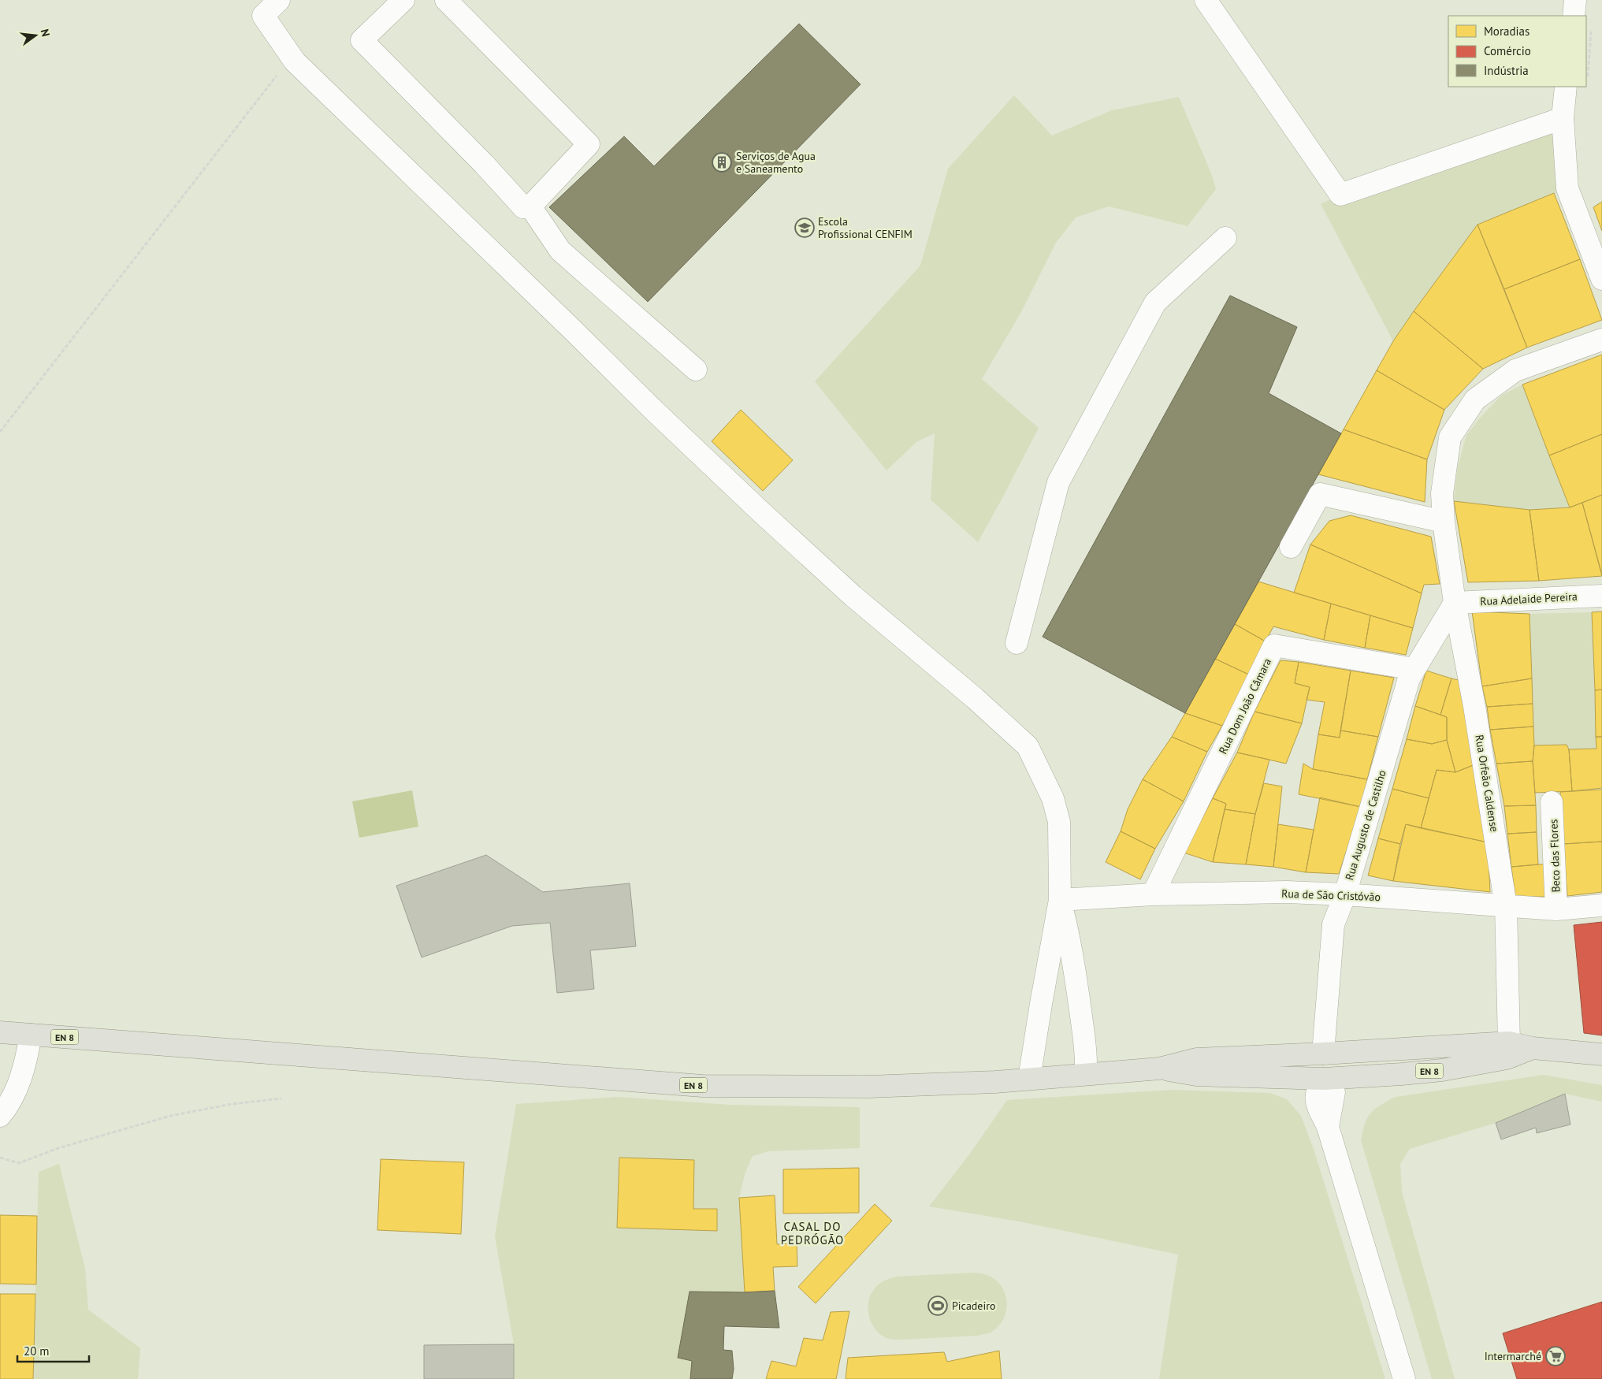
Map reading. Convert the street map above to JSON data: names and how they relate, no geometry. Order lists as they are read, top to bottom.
{
  "streets": {
    "main road": ["EN 8"],
    "street": [
      "Rua Adelaide Pereira",
      "Rua Dom João Câmara",
      "Rua Orfeão Caldense",
      "Rua Augusto de Castilho",
      "Beco das Flores",
      "Rua de São Cristóvão"
    ]
  },
  "crossings": [
    ["Rua Adelaide Pereira", "Rua Orfeão Caldense"],
    ["Rua Dom João Câmara", "Rua Augusto de Castilho"],
    ["Rua Dom João Câmara", "Rua de São Cristóvão"],
    ["Rua Orfeão Caldense", "Rua de São Cristóvão"],
    ["Rua Orfeão Caldense", "EN 8"],
    ["Rua Augusto de Castilho", "Rua de São Cristóvão"],
    ["Rua Augusto de Castilho", "EN 8"],
    ["Beco das Flores", "Rua de São Cristóvão"]
  ],
  "districts": ["CASAL DO PEDRÓGÃO"],
  "places": {
    "building": ["Serviços de Agua e Saneamento"],
    "school or university": ["Escola Profissional CENFIM"],
    "sports": ["Picadeiro"],
    "supermarket": ["Intermarché"]
  },
  "legend": ["Moradias", "Comércio", "Indústria"],
  "scale_bar": "20 m",
  "north": "right"
}
